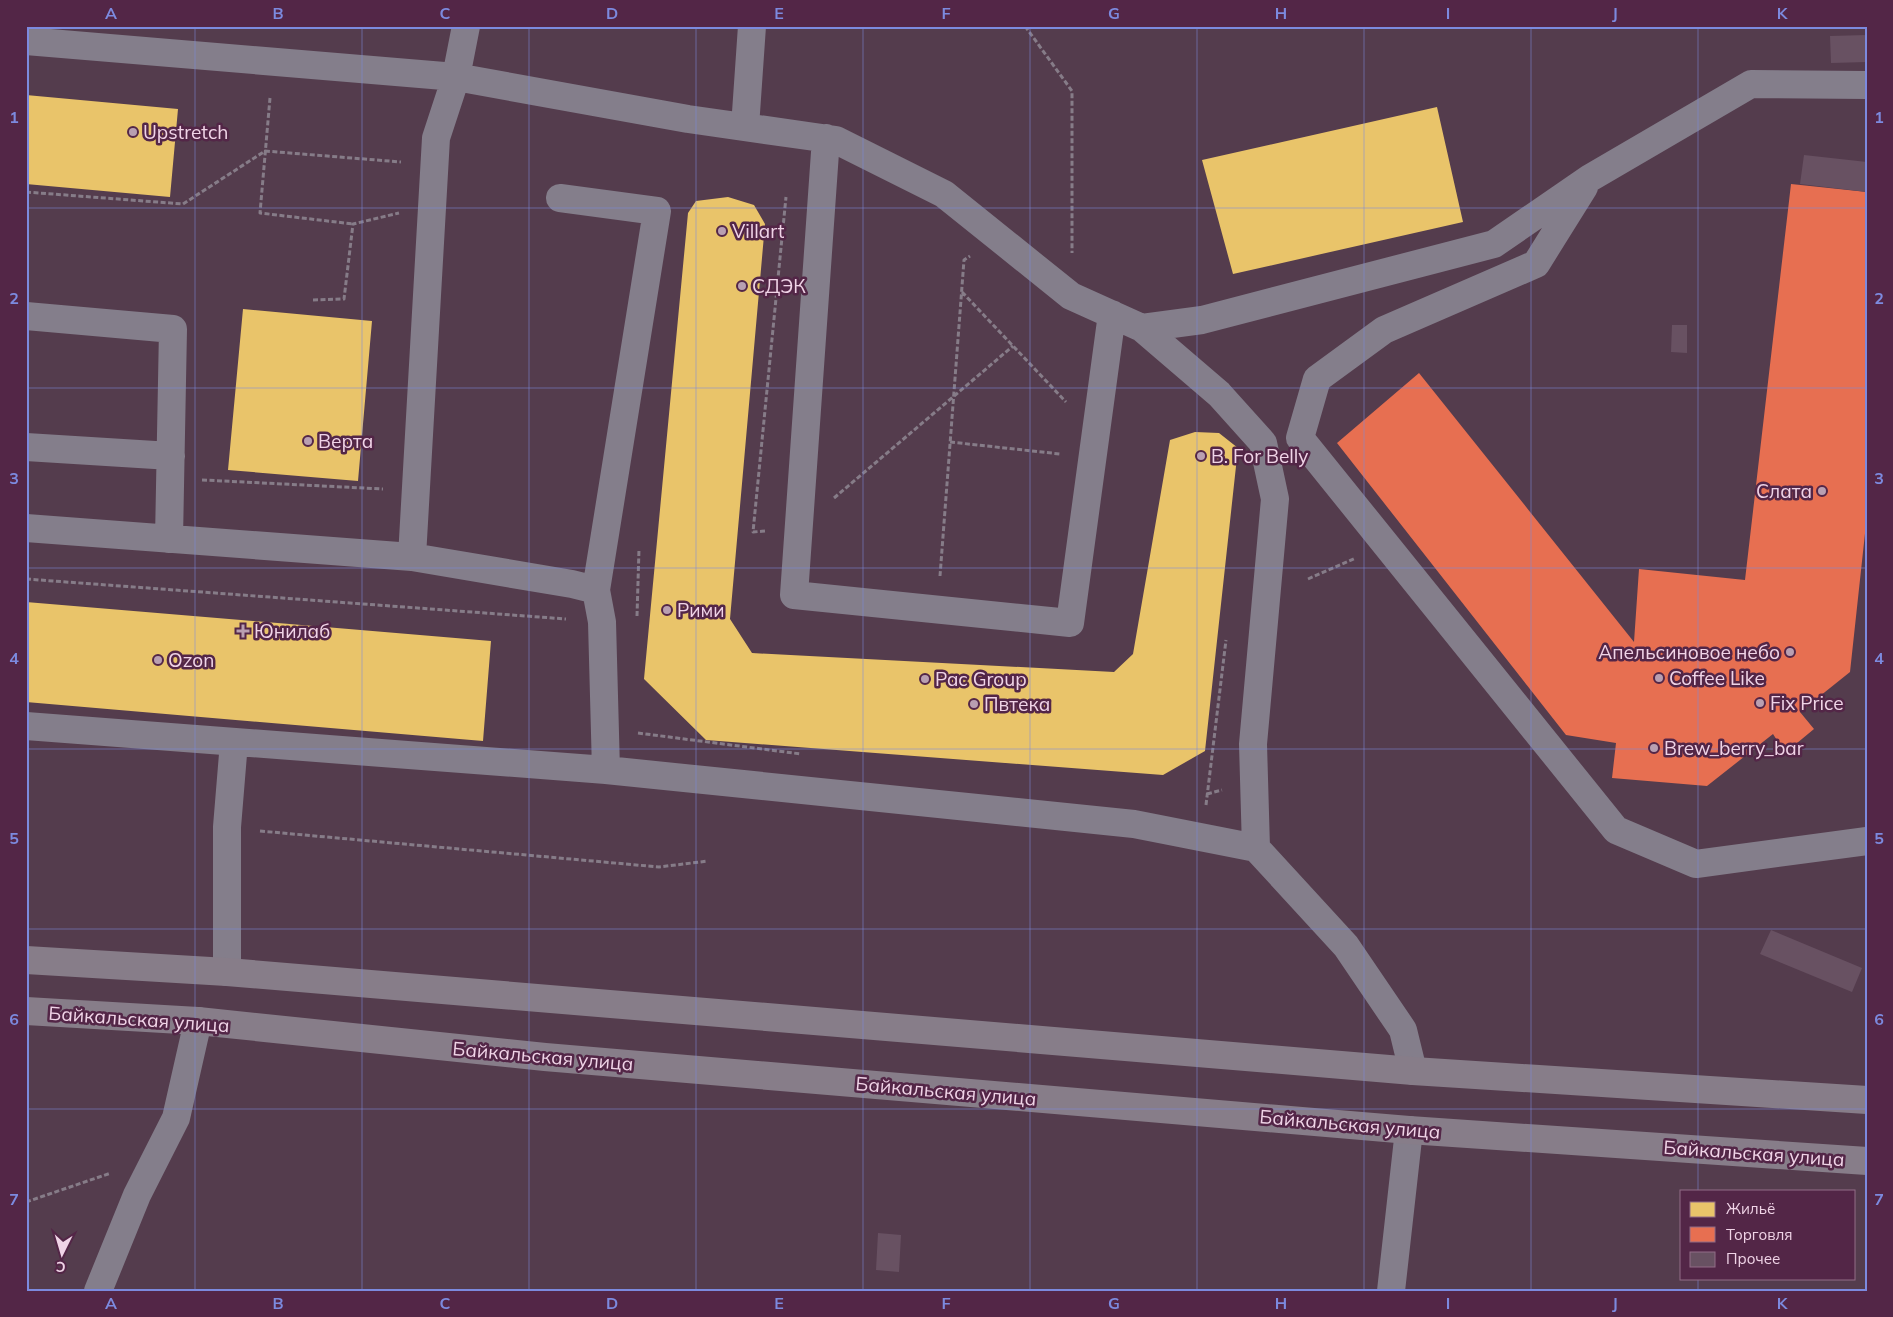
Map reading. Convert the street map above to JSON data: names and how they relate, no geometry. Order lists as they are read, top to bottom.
{
  "streets": {
    "main road": ["Байкальская улица"]
  },
  "places": {
    "other": [
      "Upstretch",
      "Villart",
      "СДЭК",
      "Верта",
      "B. For Belly",
      "Слата",
      "Рими",
      "Апельсиновое небо",
      "Ozon",
      "Coffee Like",
      "Pac Group",
      "Fix Price",
      "Пвтека",
      "Brew_berry_bar"
    ],
    "health": ["Юнилаб"]
  },
  "legend": ["Жильё", "Торговля", "Прочее"],
  "north": "bottom",
  "grid": {
    "columns": [
      "A",
      "B",
      "C",
      "D",
      "E",
      "F",
      "G",
      "H",
      "I",
      "J",
      "K"
    ],
    "rows": [
      "1",
      "2",
      "3",
      "4",
      "5",
      "6",
      "7"
    ]
  }
}
